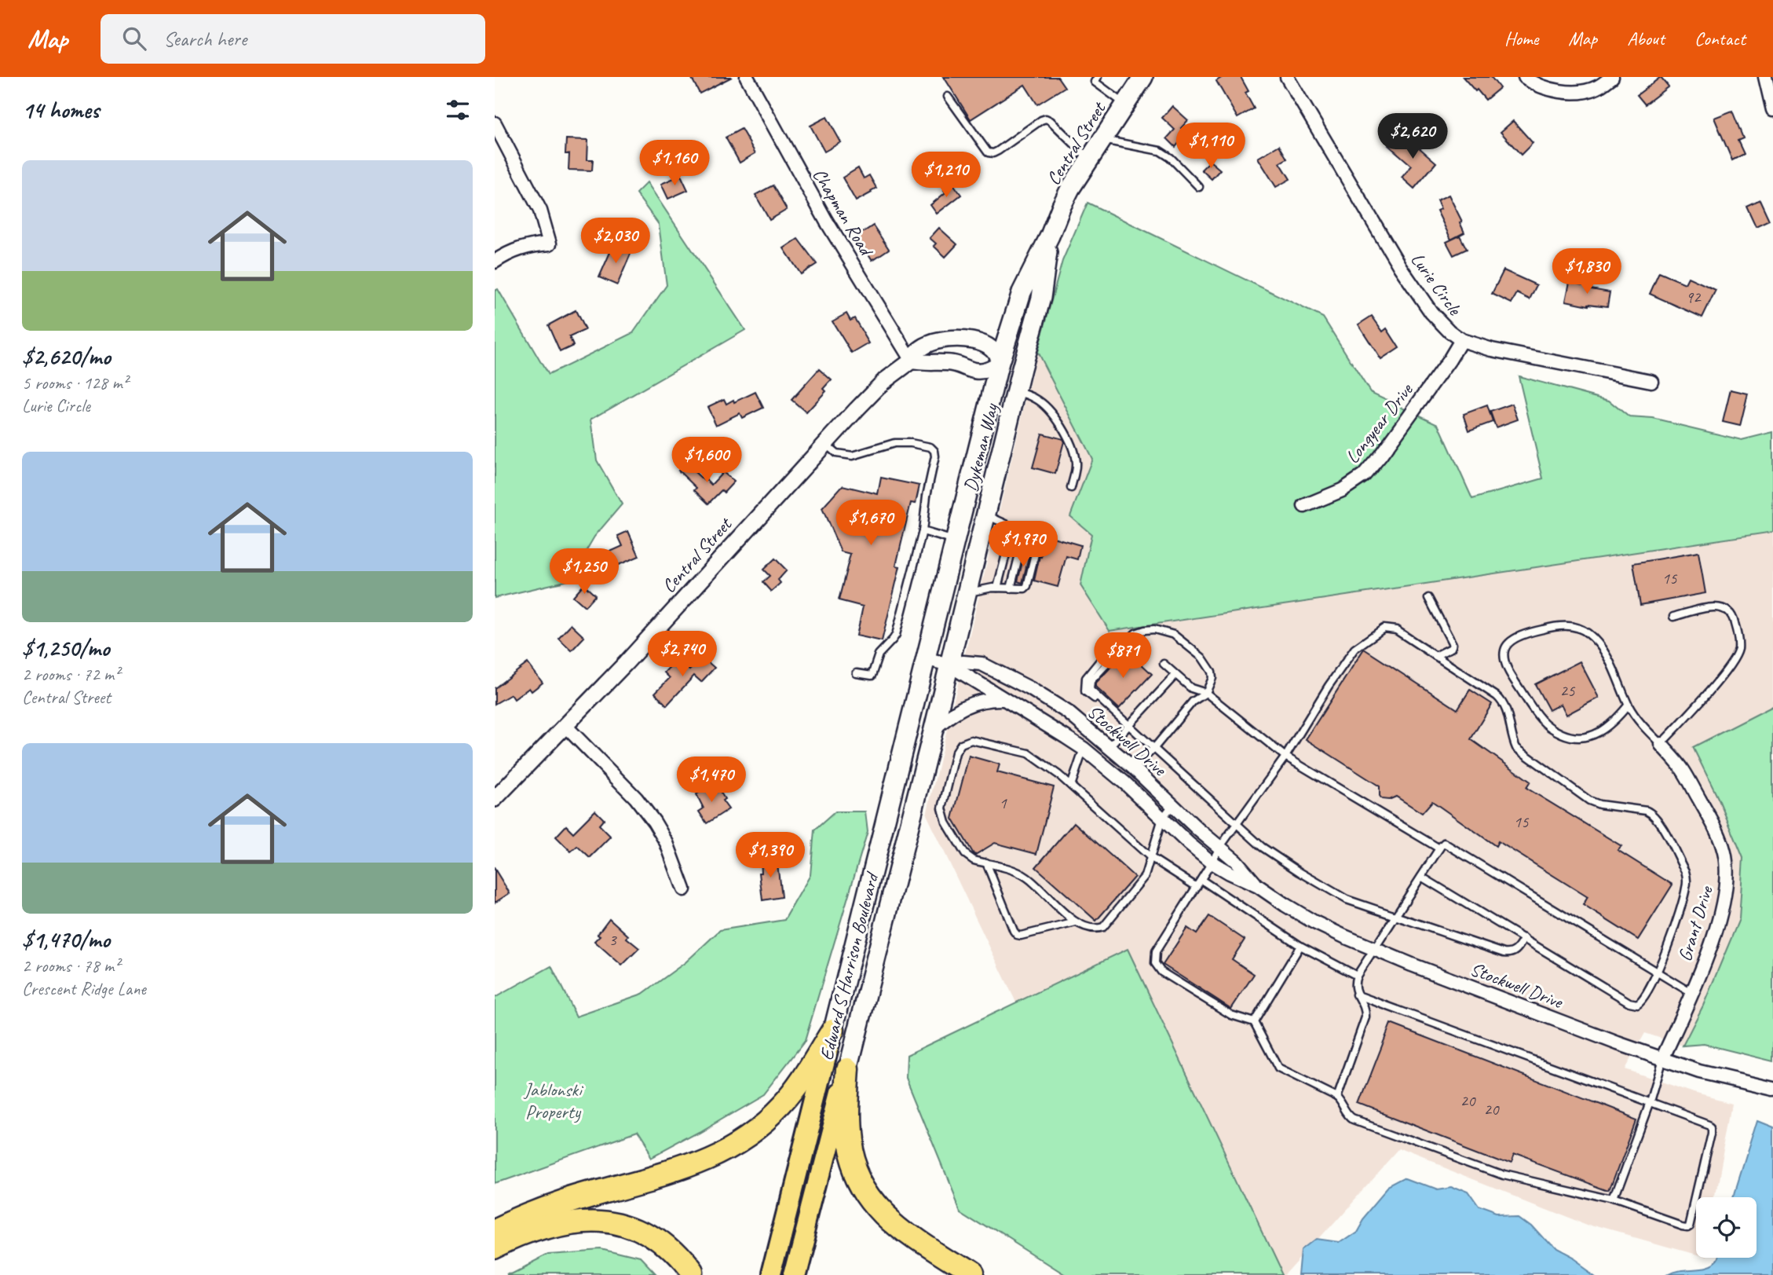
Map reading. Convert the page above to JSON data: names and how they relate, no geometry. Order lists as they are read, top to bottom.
{
  "streets": {
    "main road": ["Central Street", "Dykeman Way", "Edward S Harrison Boulevard"],
    "street": [
      "Chapman Road",
      "Lurie Circle",
      "Longyear Drive",
      "Stockwell Drive",
      "Grant Drive"
    ]
  },
  "crossings": [
    ["Central Street", "Chapman Road"],
    ["Central Street", "Dykeman Way"],
    ["Lurie Circle", "Longyear Drive"],
    ["Dykeman Way", "Stockwell Drive"],
    ["Dykeman Way", "Edward S Harrison Boulevard"],
    ["Stockwell Drive", "Grant Drive"],
    ["Stockwell Drive", "Edward S Harrison Boulevard"]
  ],
  "parks": ["Jablonski Property"],
  "house_numbers": [
    "92",
    "15",
    "25",
    "1",
    "15",
    "3",
    "20",
    "20"
  ],
  "page": {
    "header": "Map",
    "search": "Search here",
    "nav": [
      "Home",
      "Map",
      "About",
      "Contact"
    ],
    "heading": "14 homes",
    "price": [
      "$2,620",
      "$1,110",
      "$1,160",
      "$1,210",
      "$2,030",
      "$1,830",
      "$1,600",
      "$1,670",
      "$1,970",
      "$1,250",
      "$2,740",
      "$871",
      "$1,470",
      "$1,390"
    ],
    "list": [
      {
        "name": "$2,620/mo",
        "note": "5 rooms · 128 m² · Lurie Circle"
      },
      {
        "name": "$1,250/mo",
        "note": "2 rooms · 72 m² · Central Street"
      },
      {
        "name": "$1,470/mo",
        "note": "2 rooms · 78 m² · Crescent Ridge Lane"
      }
    ]
  }
}
